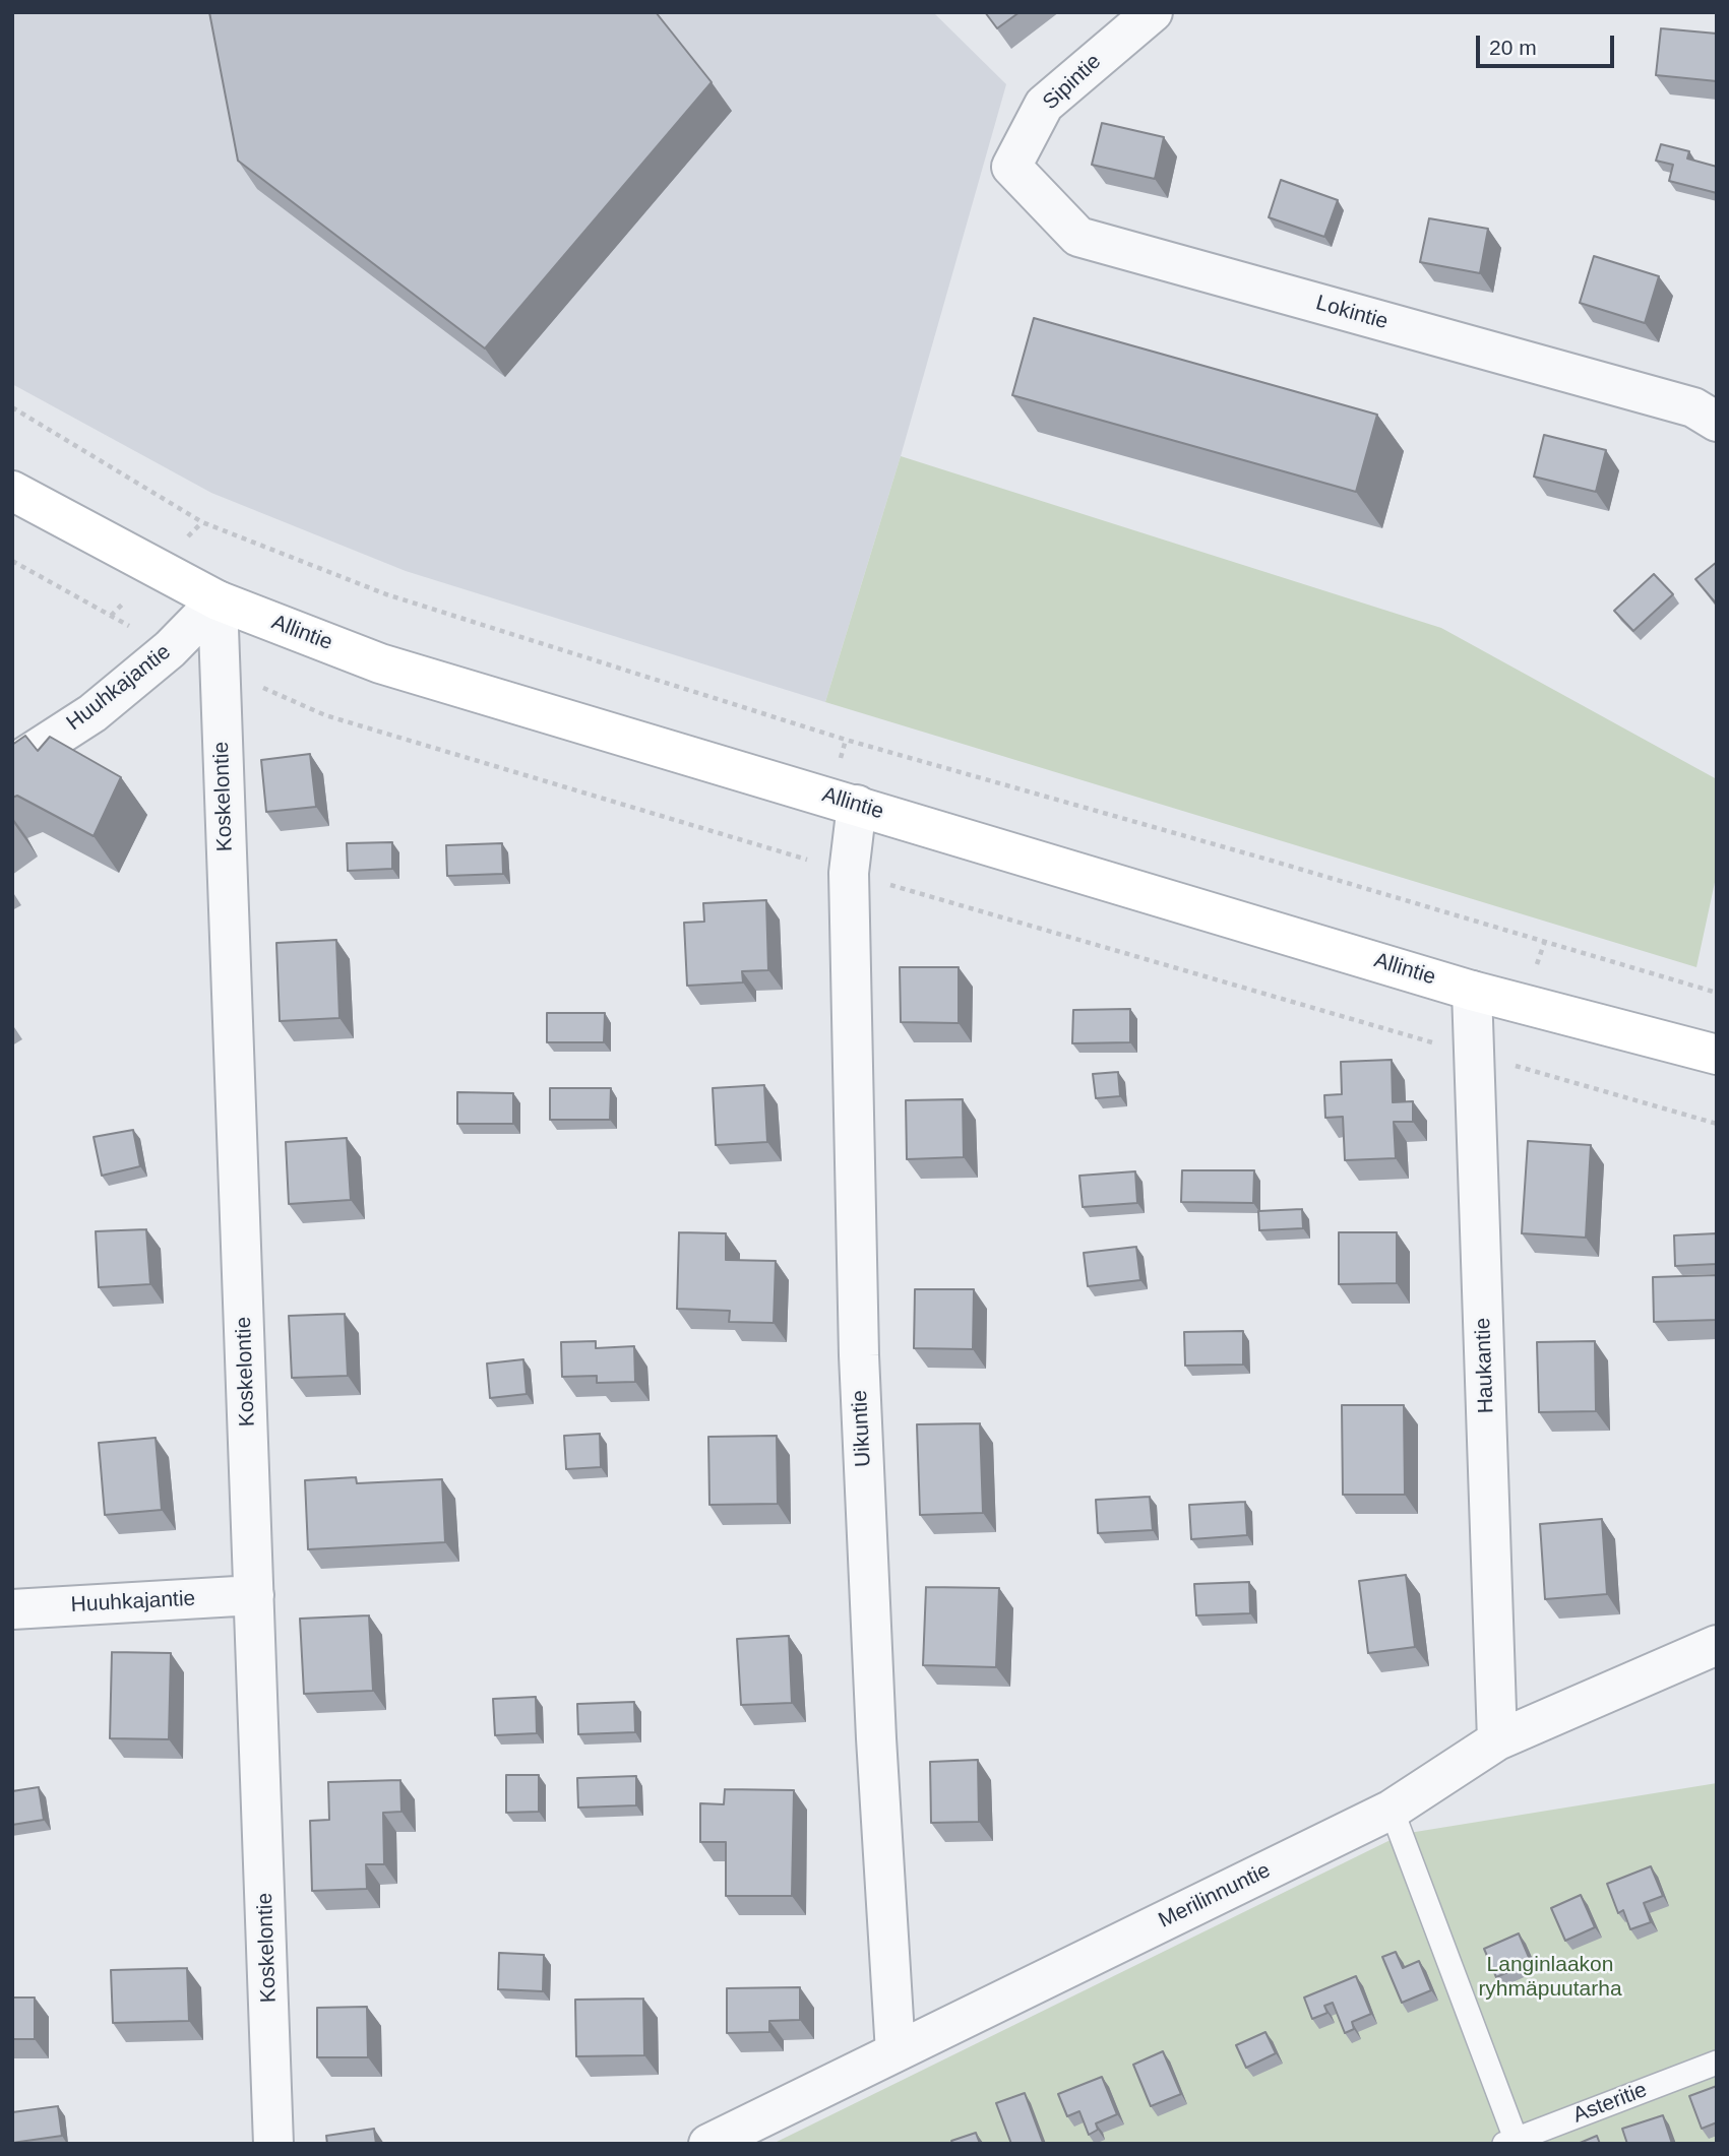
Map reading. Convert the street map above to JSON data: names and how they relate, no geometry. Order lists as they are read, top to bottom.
{
  "streets": {
    "street": [
      "Sipintie",
      "Lokintie",
      "Allintie",
      "Huuhkajantie",
      "Koskelontie",
      "Haukantie",
      "Uikuntie",
      "Merilinnuntie"
    ],
    "lane": ["Asteritie"]
  },
  "crossings": [
    ["Sipintie", "Lokintie"],
    ["Allintie", "Huuhkajantie"],
    ["Allintie", "Koskelontie"],
    ["Allintie", "Haukantie"],
    ["Allintie", "Uikuntie"],
    ["Huuhkajantie", "Koskelontie"],
    ["Haukantie", "Merilinnuntie"],
    ["Uikuntie", "Merilinnuntie"]
  ],
  "parks": ["Langinlaakon ryhmäpuutarha"],
  "scale_bar": "20 m"
}
